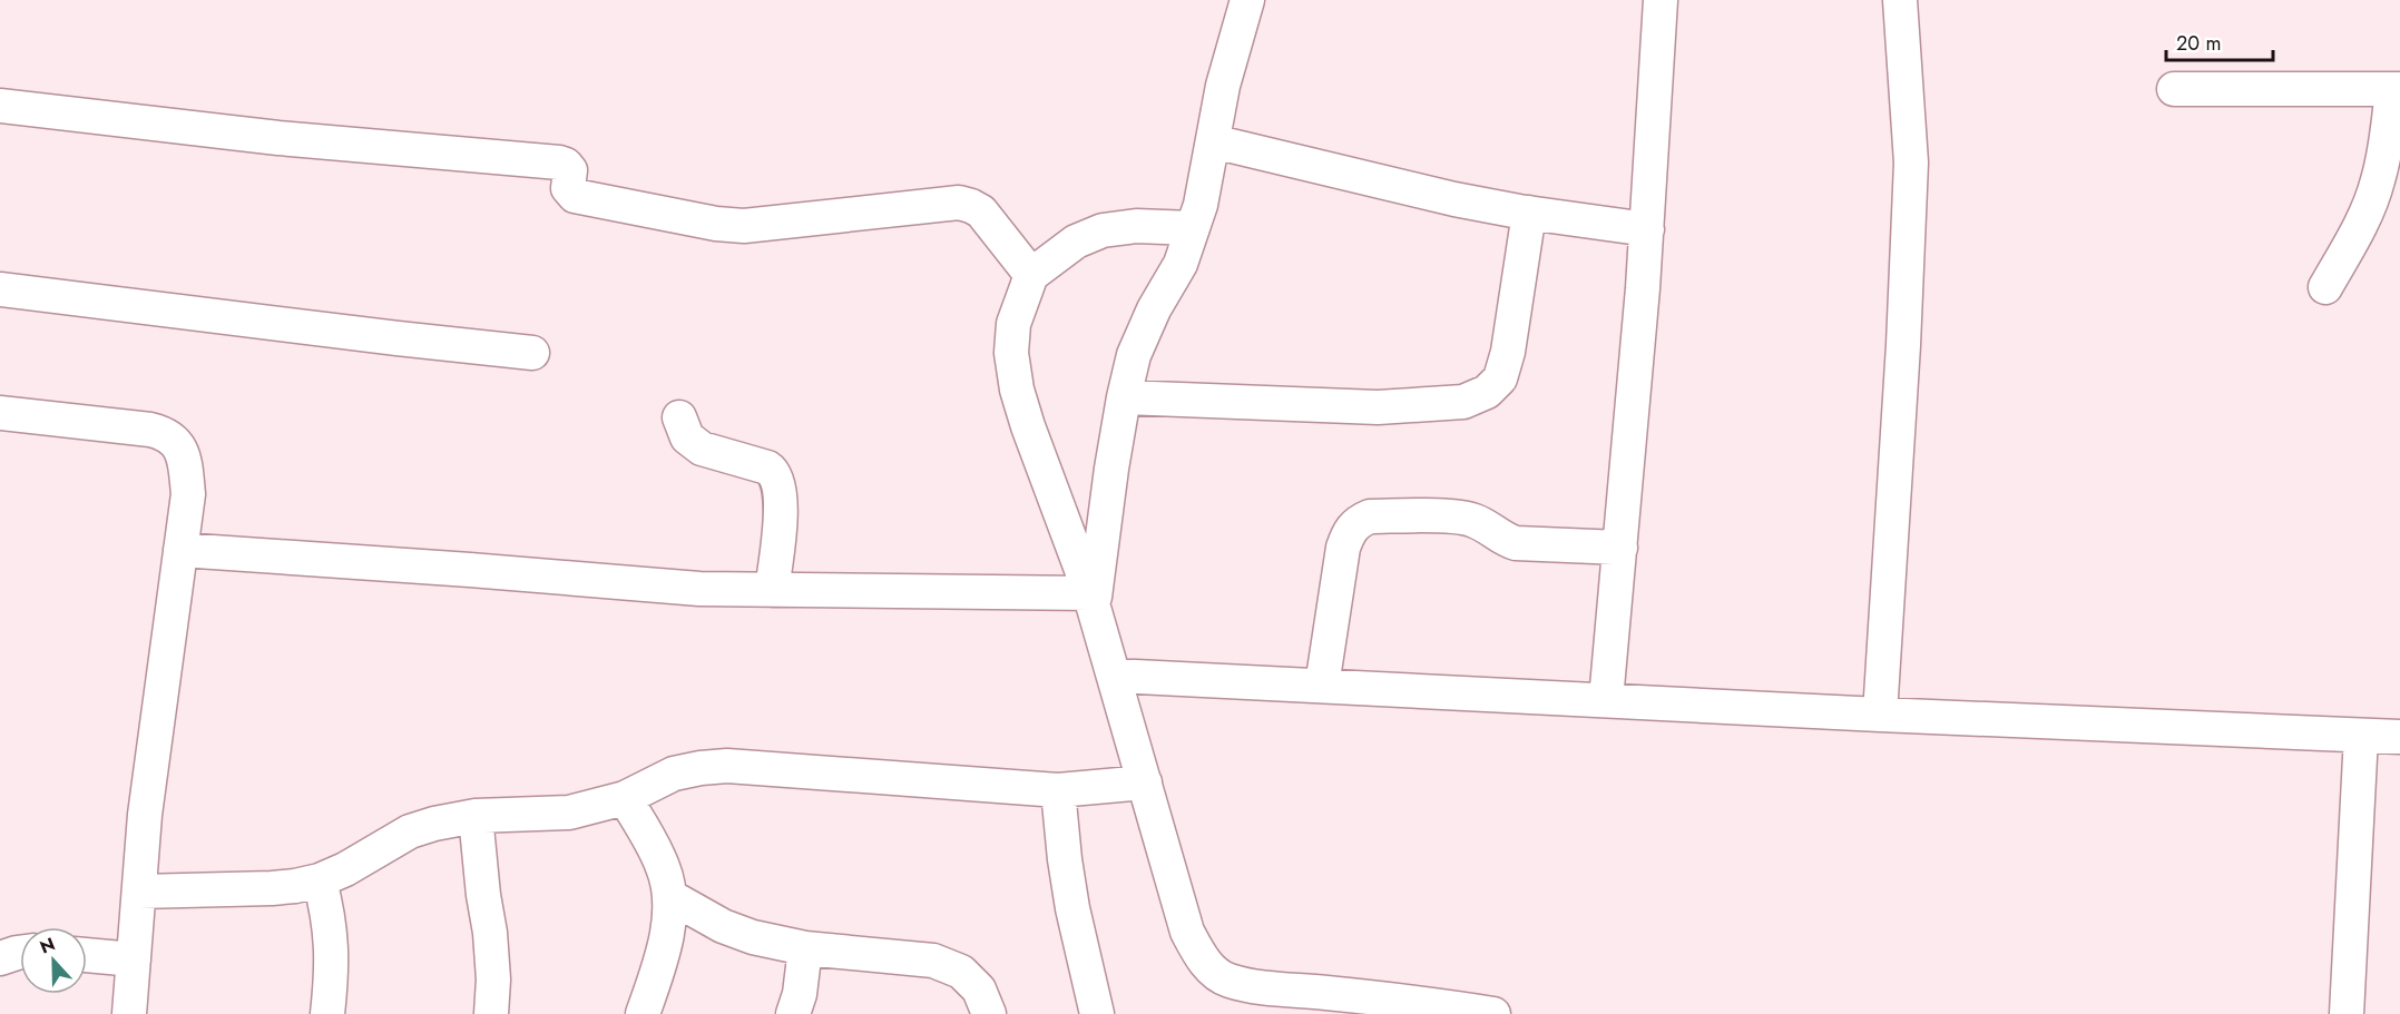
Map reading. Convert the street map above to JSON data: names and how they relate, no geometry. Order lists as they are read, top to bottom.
{
  "scale_bar": "20 m",
  "north": "top"
}
